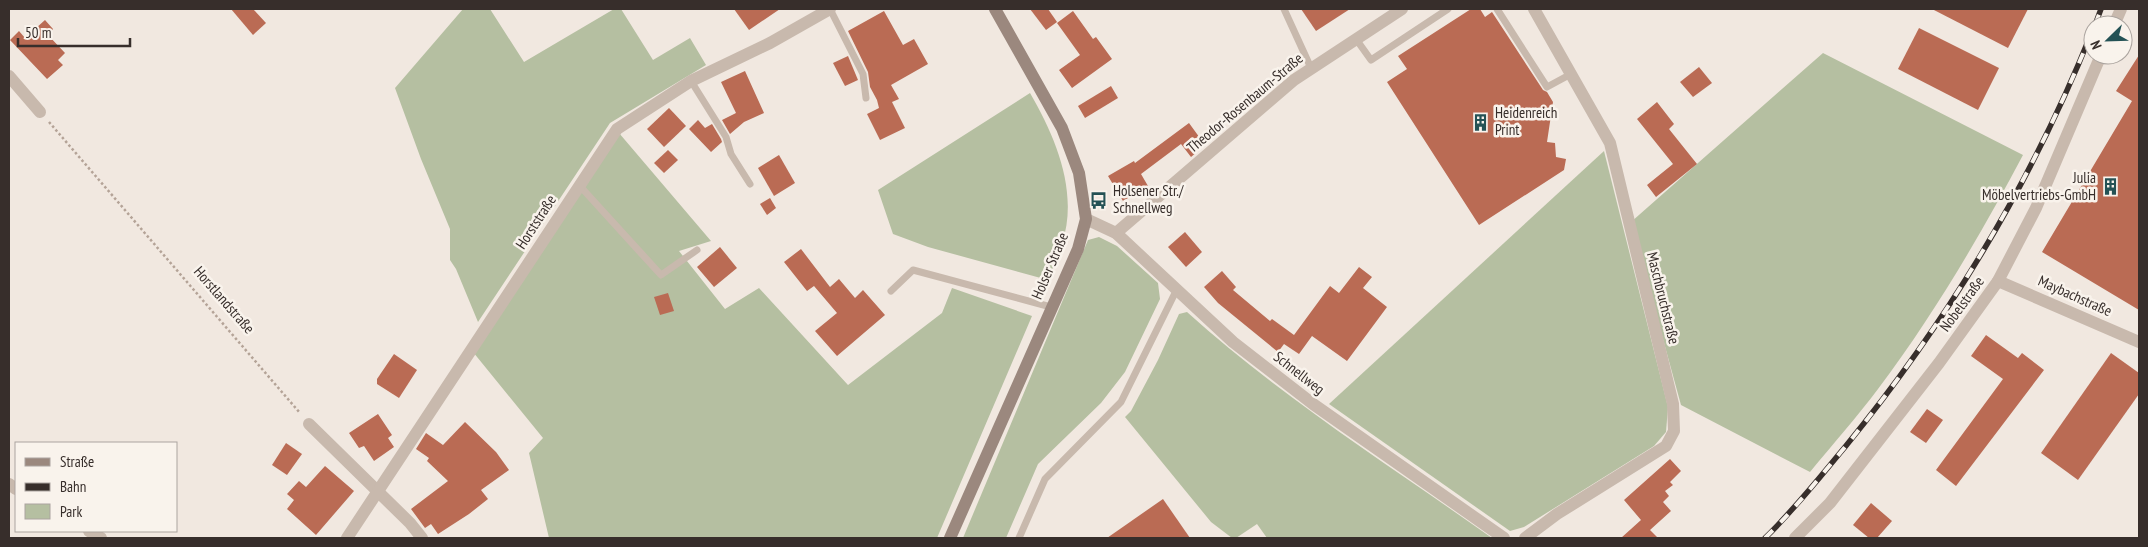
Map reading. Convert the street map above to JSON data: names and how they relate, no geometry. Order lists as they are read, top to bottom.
{
  "streets": {
    "main road": ["Holser Straße"],
    "street": [
      "Theodor-Rosenbaum-Straße",
      "Horststraße",
      "Maybachstraße",
      "Maschbruchstraße",
      "Nobelstraße",
      "Schnellweg"
    ],
    "path": ["Horstlandstraße"]
  },
  "crossings": [
    ["Theodor-Rosenbaum-Straße", "Schnellweg"],
    ["Holser Straße", "Schnellweg"],
    ["Maybachstraße", "Nobelstraße"]
  ],
  "places": {
    "building": ["Heidenreich Print", "Julia Möbelvertriebs-GmbH"],
    "bus stop": ["Holsener Str./ Schnellweg"]
  },
  "legend": ["Straße", "Bahn", "Park"],
  "scale_bar": "50 m",
  "north": "bottom left"
}
